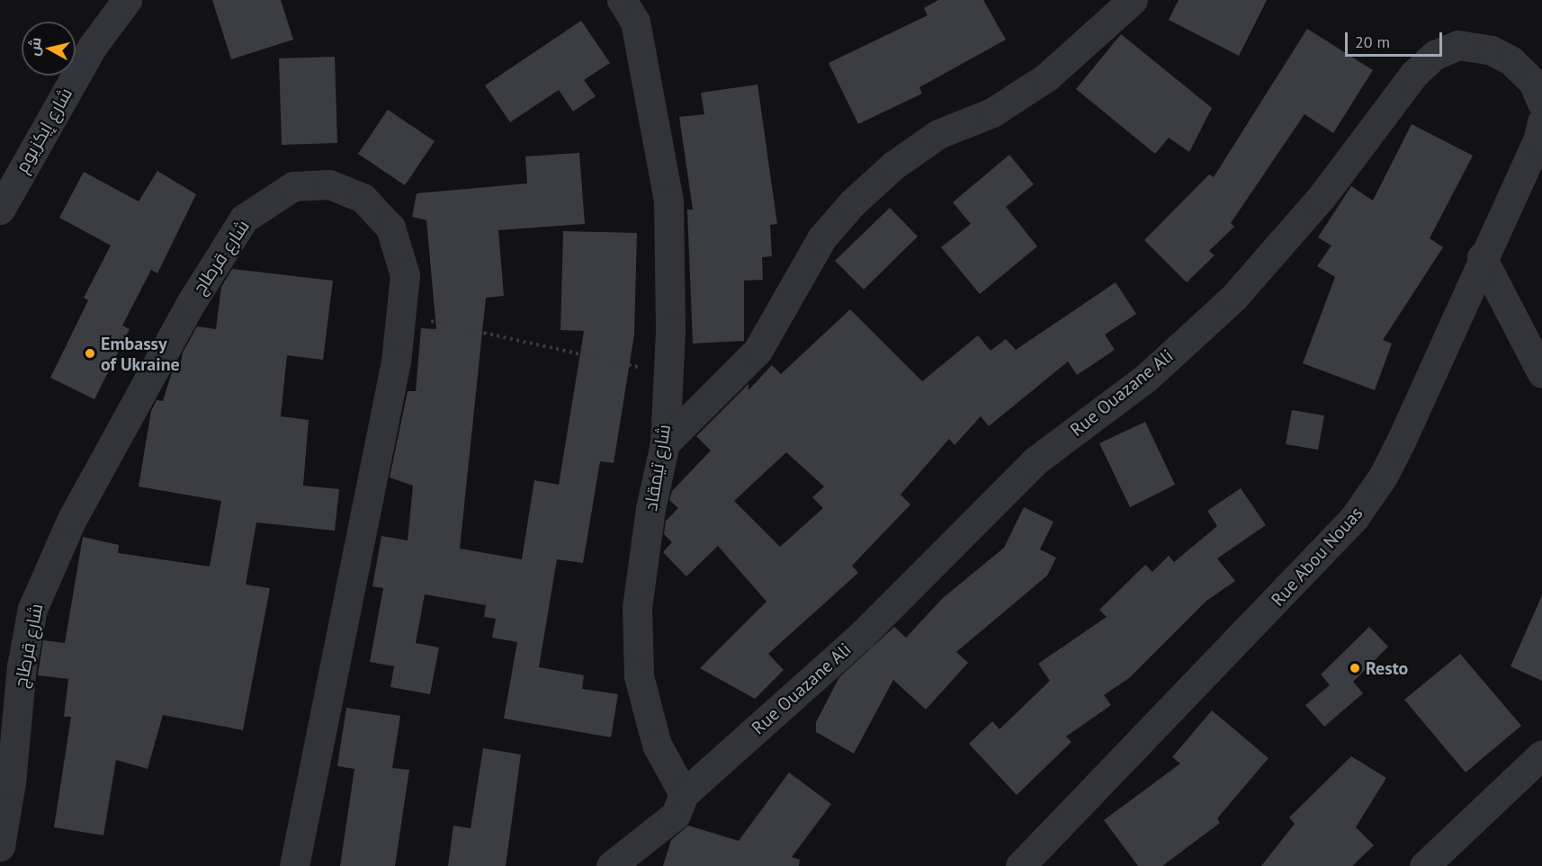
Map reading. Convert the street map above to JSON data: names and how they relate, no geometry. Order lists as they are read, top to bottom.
{
  "streets": {
    "street": [
      "شارع إيكزيوم",
      "شارع قرطاج",
      "Rue Ouazane Ali",
      "شارع تيمقاد",
      "Rue Abou Nouas"
    ]
  },
  "crossings": [
    ["Rue Ouazane Ali", "شارع تيمقاد"]
  ],
  "places": ["Embassy of Ukraine", "Resto"],
  "scale_bar": "20 m",
  "north": "left"
}
